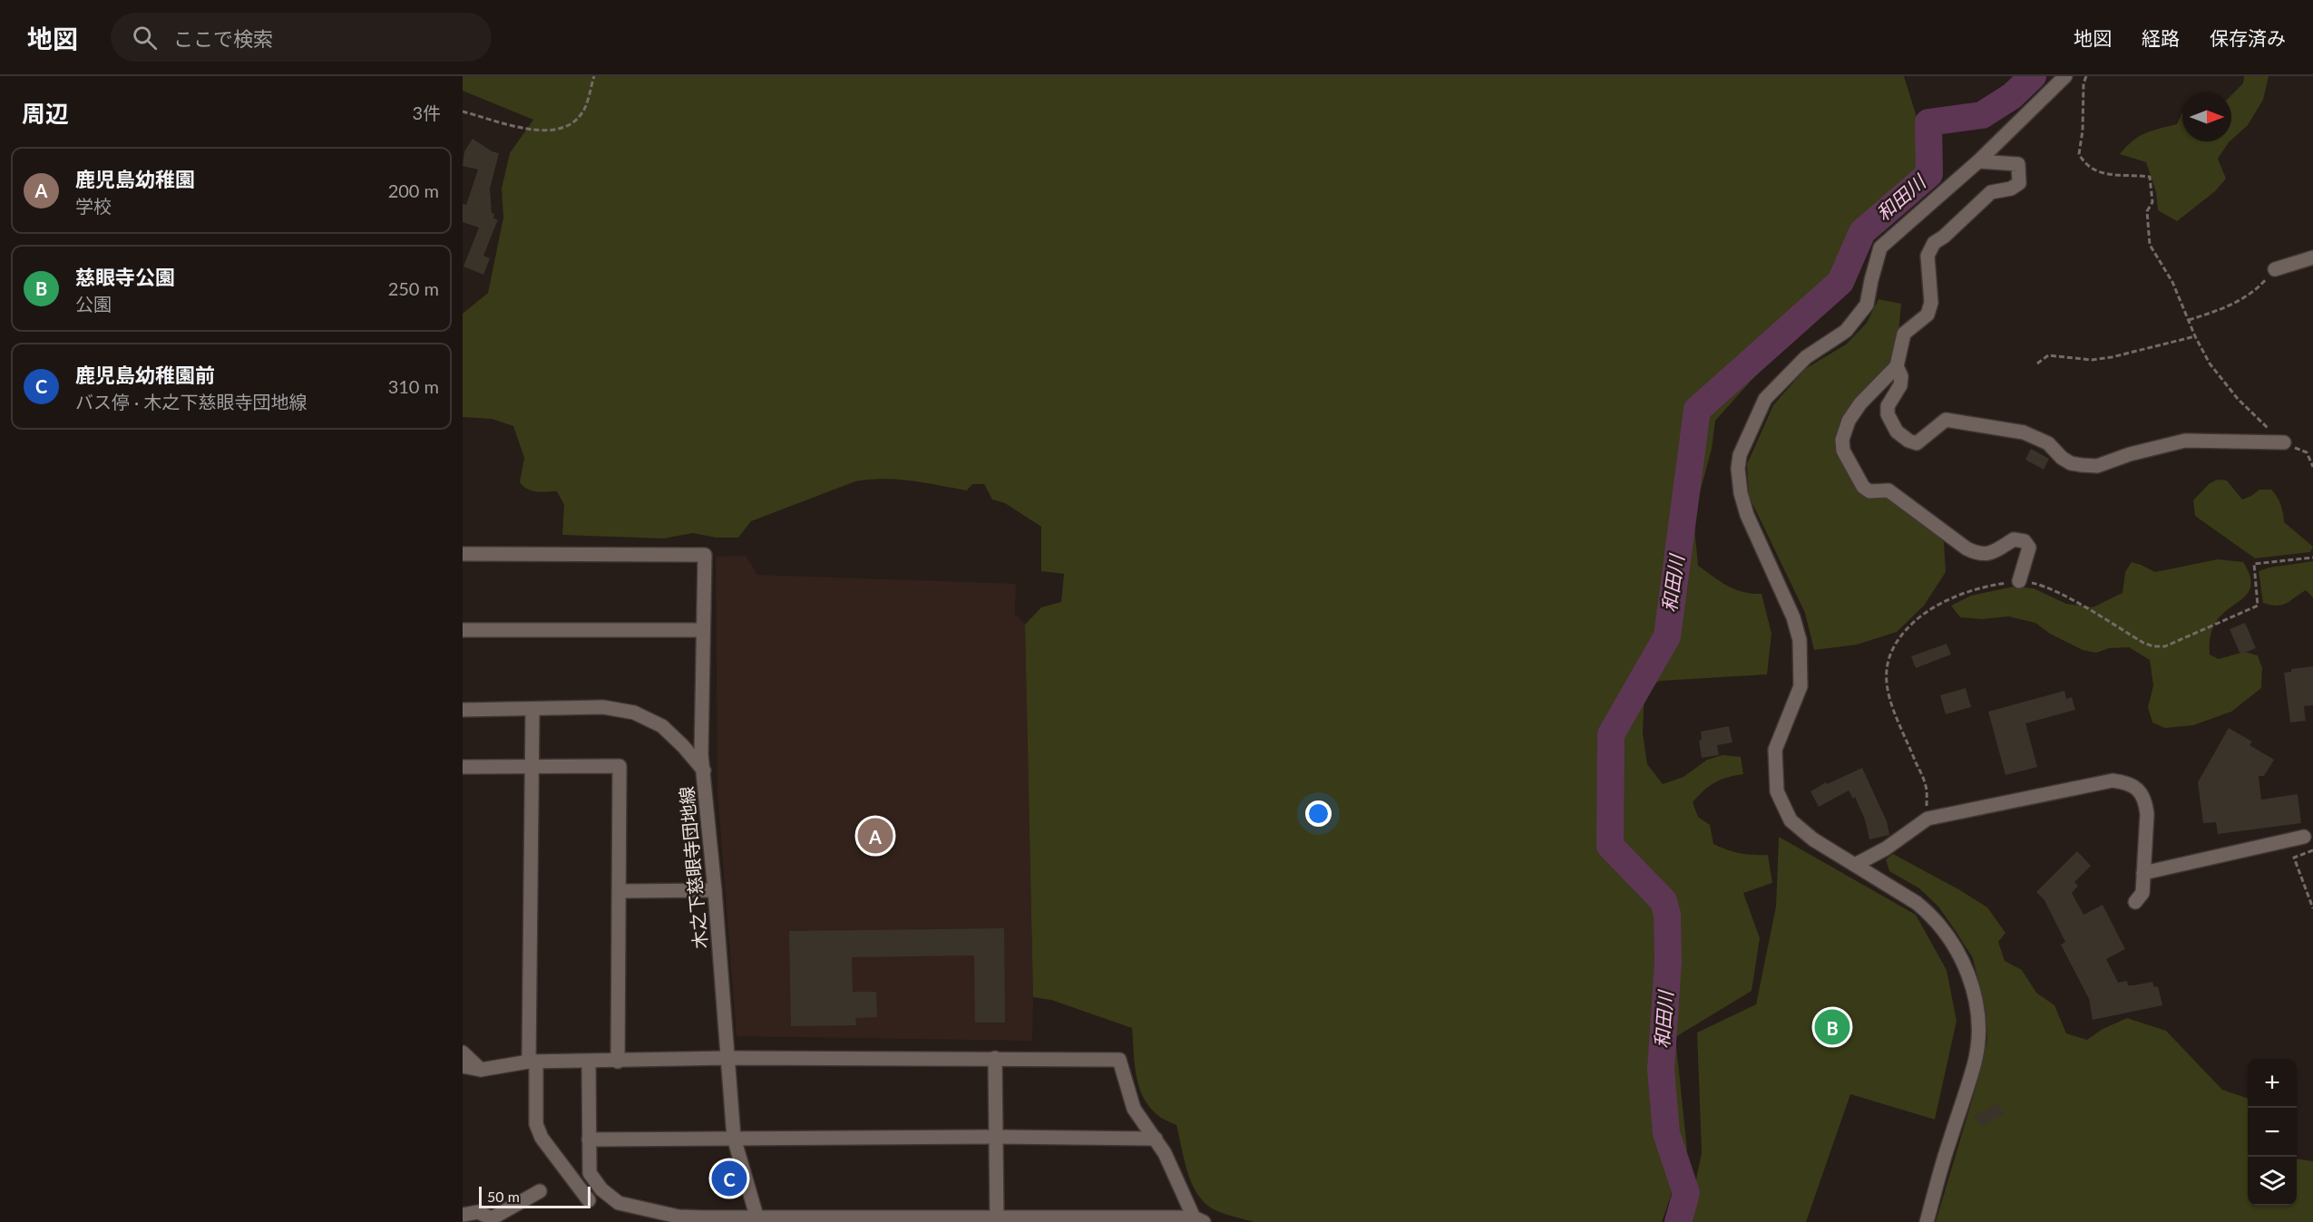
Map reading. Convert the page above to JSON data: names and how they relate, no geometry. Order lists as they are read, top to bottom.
{
  "streets": {
    "street": ["木之下慈眼寺団地線"]
  },
  "water": ["和田川"],
  "scale_bar": "50 m",
  "north": "right",
  "page": {
    "header": "地図",
    "search": "ここで検索",
    "nav": ["地図", "経路", "保存済み"],
    "heading": ["周辺", "3件"],
    "list": [
      {
        "mark": "A",
        "name": "鹿児島幼稚園",
        "note": "学校",
        "value": "200 m"
      },
      {
        "mark": "B",
        "name": "慈眼寺公園",
        "note": "公園",
        "value": "250 m"
      },
      {
        "mark": "C",
        "name": "鹿児島幼稚園前",
        "note": "バス停 · 木之下慈眼寺団地線",
        "value": "310 m"
      }
    ],
    "pins": ["A", "B", "C"],
    "map_buttons": ["+", "−"],
    "scale": "50 m"
  }
}
